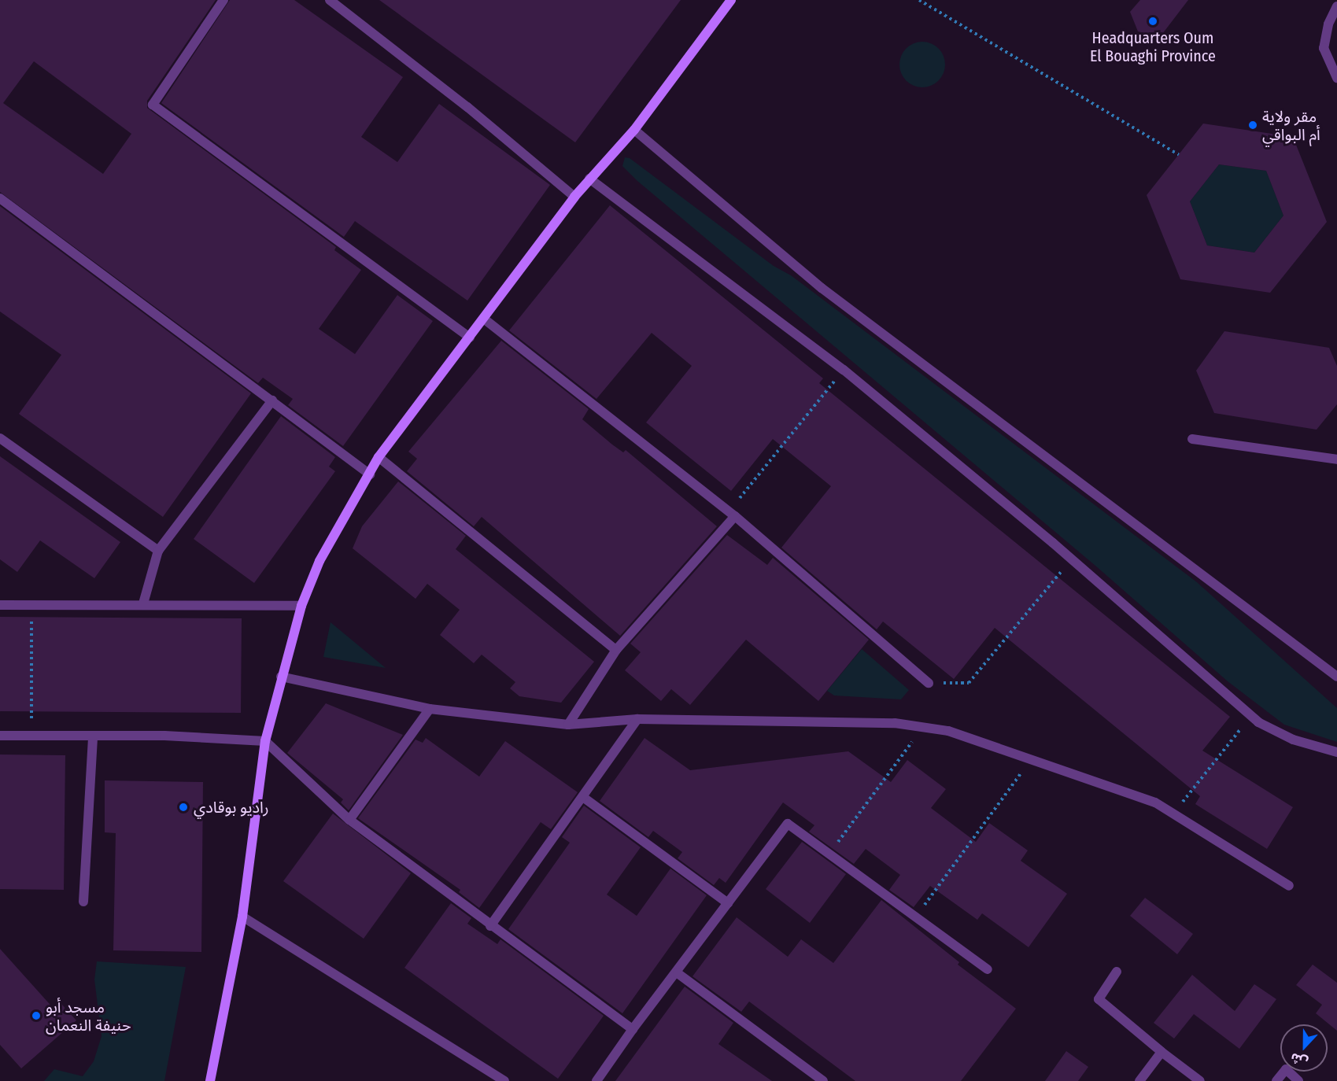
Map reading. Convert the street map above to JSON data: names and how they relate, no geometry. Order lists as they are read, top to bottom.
{
  "places": [
    "Headquarters Oum El Bouaghi Province",
    "مقر ولاية أم البواقي",
    "راديو بوقادي",
    "مسجد أبو حنيفة النعمان"
  ],
  "north": "bottom"
}
